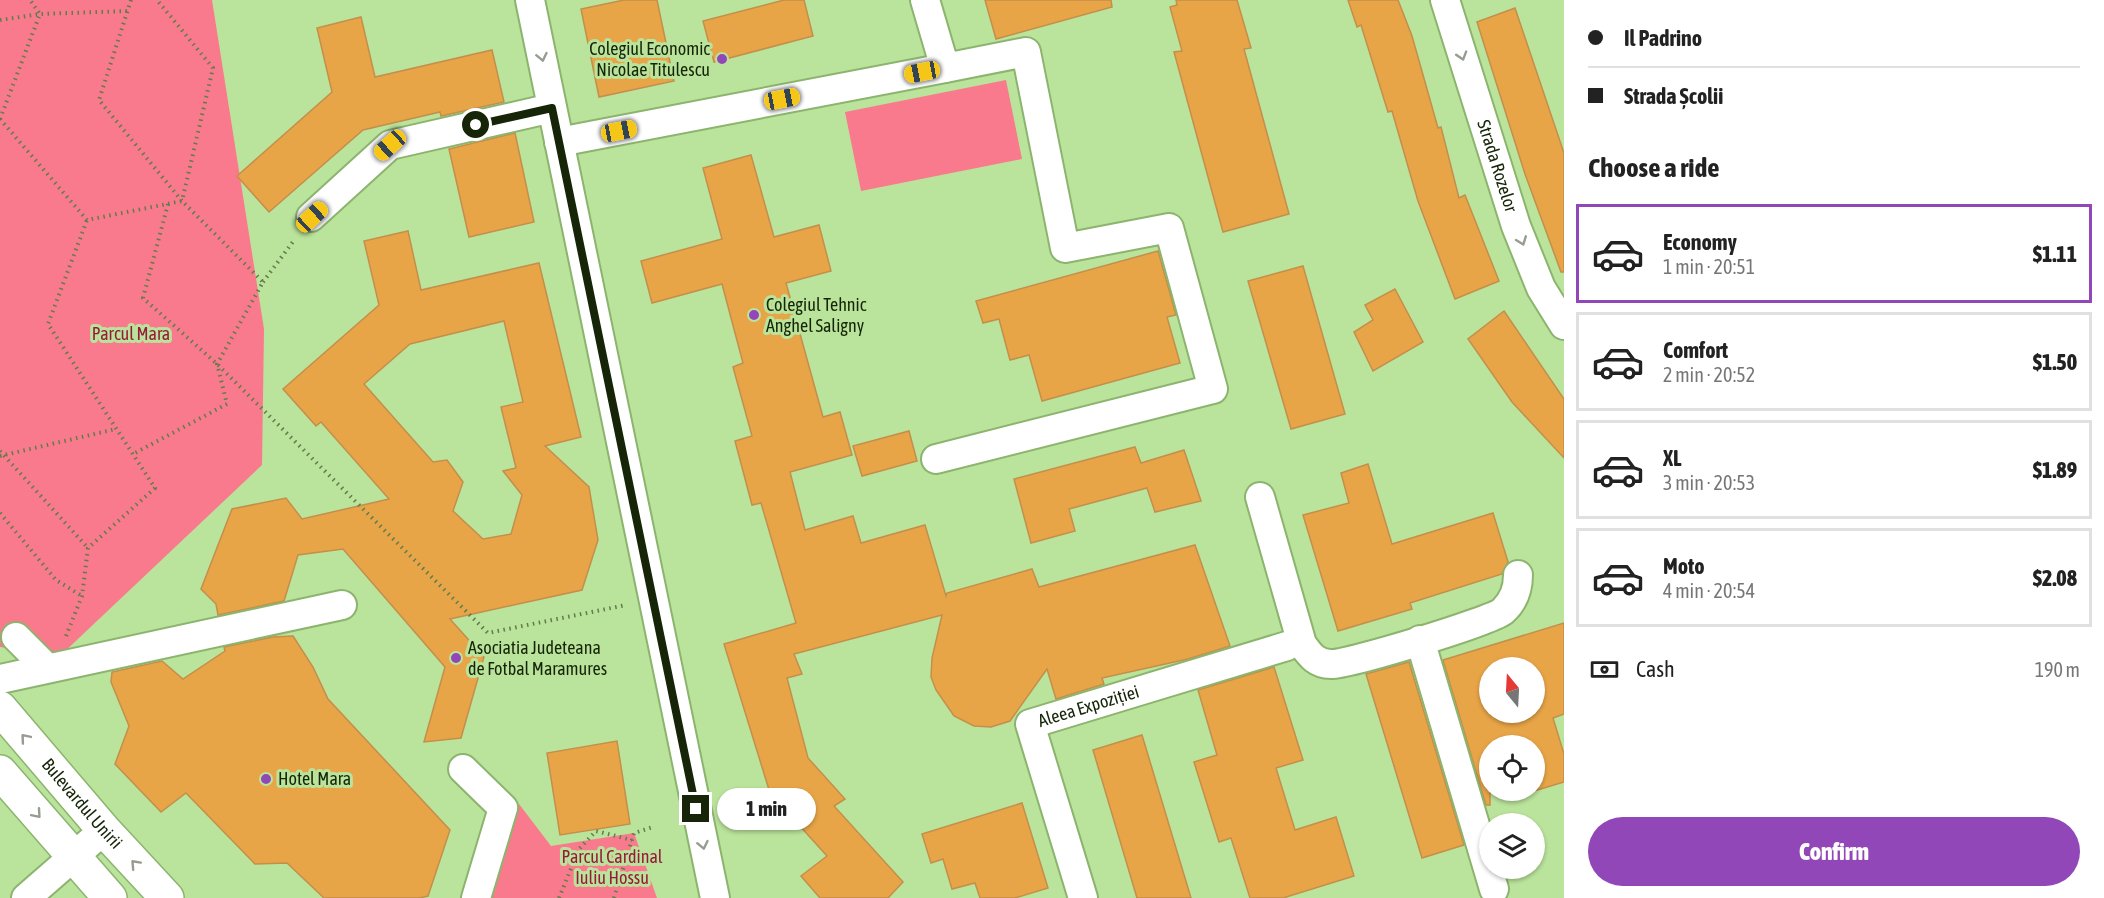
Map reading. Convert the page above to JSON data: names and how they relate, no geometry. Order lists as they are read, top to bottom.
{
  "streets": {
    "main road": ["Bulevardul Unirii"],
    "street": ["Strada Rozelor", "Aleea Expoziției"]
  },
  "one_way": ["Strada Rozelor"],
  "parks": ["Parcul Mara", "Parcul Cardinal Iuliu Hossu"],
  "places": [
    "Colegiul Economic Nicolae Titulescu",
    "Colegiul Tehnic Anghel Saligny",
    "Asociatia Judeteana de Fotbal Maramures",
    "Hotel Mara"
  ],
  "north": "top",
  "page": {
    "banner": ["Il Padrino", "Strada Școlii"],
    "heading": "Choose a ride",
    "list": [
      {
        "name": "Economy",
        "note": "1 min · 20:51",
        "value": "$1.11"
      },
      {
        "name": "Comfort",
        "note": "2 min · 20:52",
        "value": "$1.50"
      },
      {
        "name": "XL",
        "note": "3 min · 20:53",
        "value": "$1.89"
      },
      {
        "name": "Moto",
        "note": "4 min · 20:54",
        "value": "$2.08"
      }
    ],
    "pay": ["Cash", "190 m"],
    "bubble": "1 min",
    "buttons": "Confirm"
  }
}
